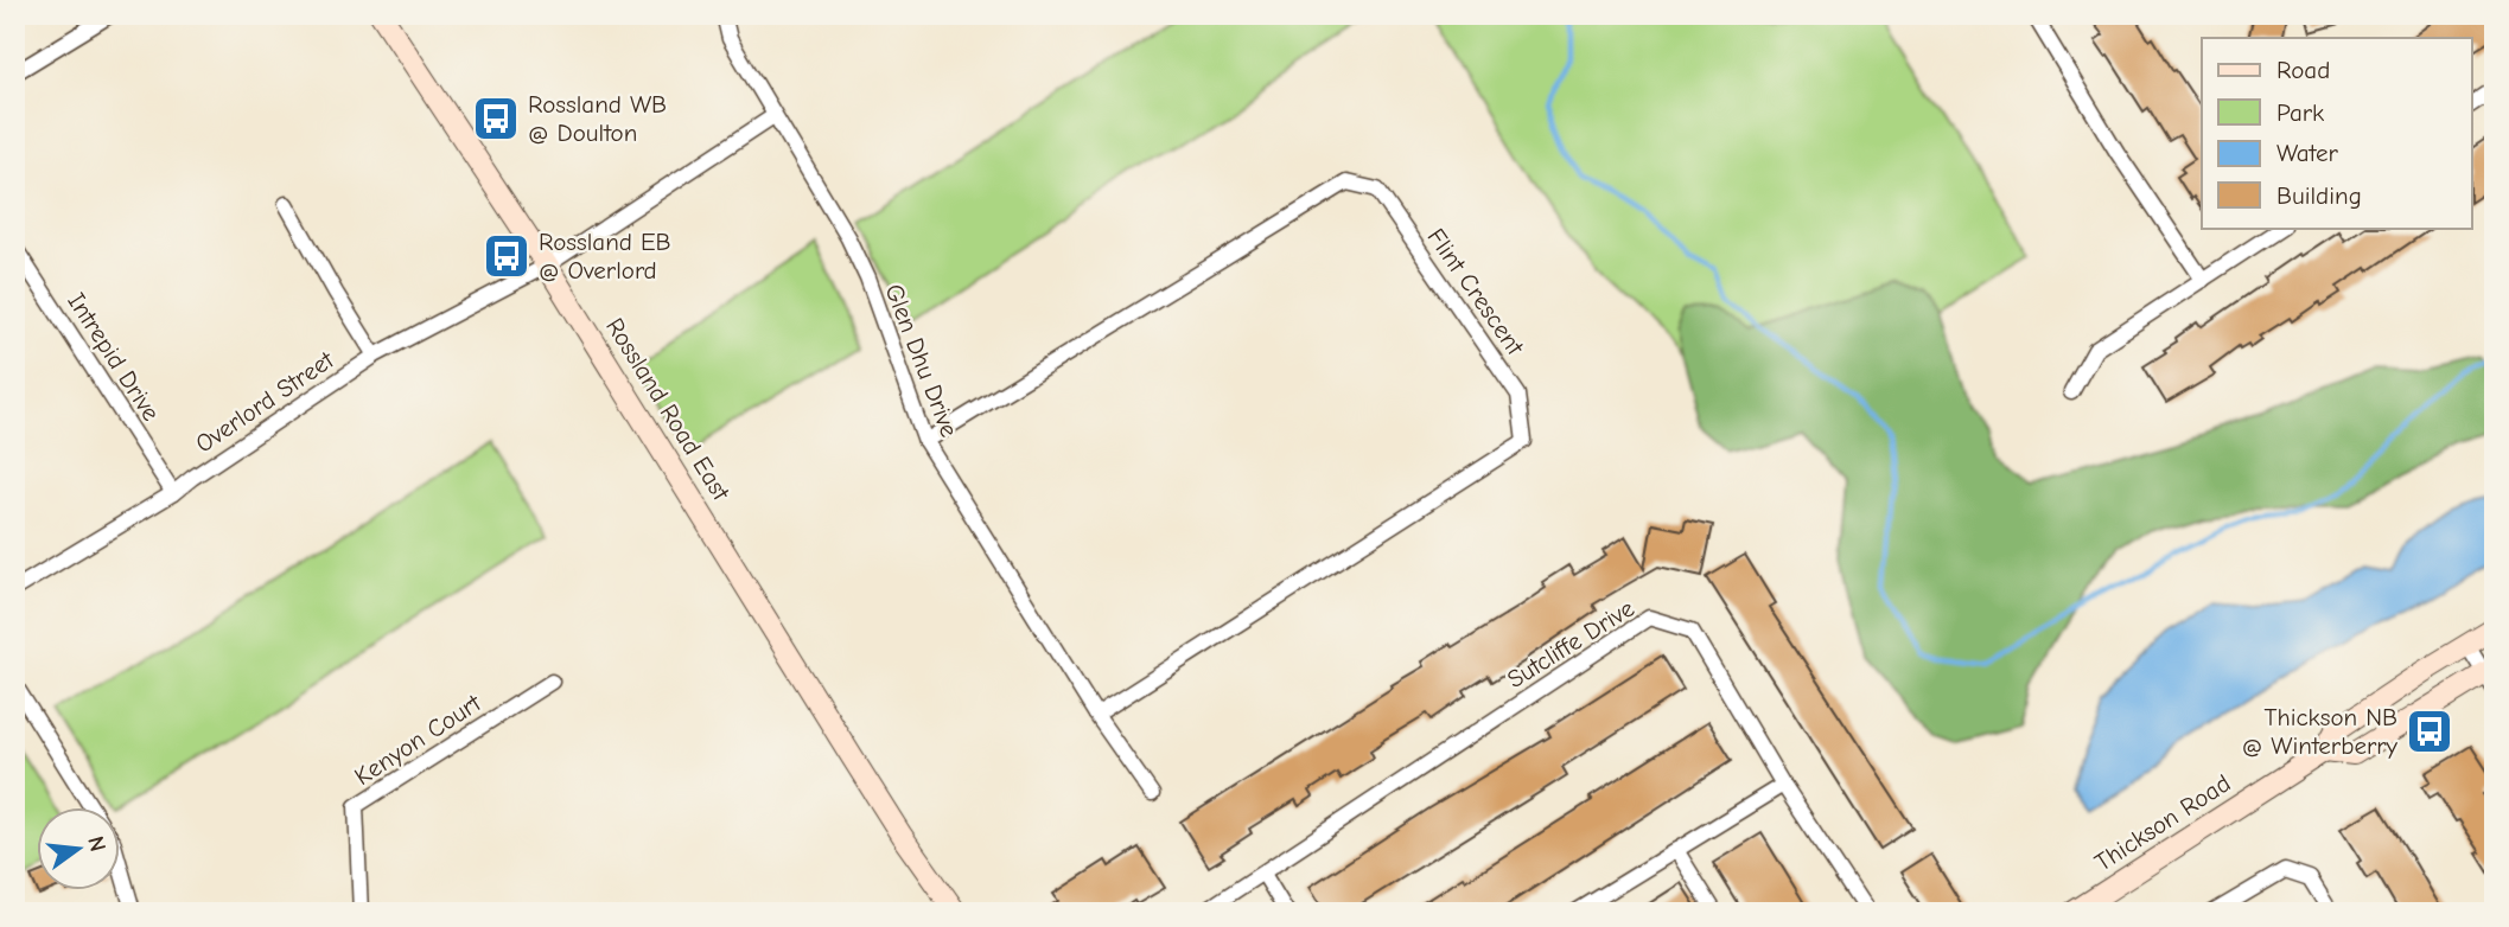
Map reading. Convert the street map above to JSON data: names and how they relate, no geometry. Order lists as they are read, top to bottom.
{
  "streets": {
    "main road": ["Rossland Road East", "Thickson Road"],
    "street": [
      "Flint Crescent",
      "Intrepid Drive",
      "Glen Dhu Drive",
      "Overlord Street",
      "Sutcliffe Drive",
      "Kenyon Court"
    ]
  },
  "crossings": [
    ["Flint Crescent", "Glen Dhu Drive"],
    ["Intrepid Drive", "Overlord Street"],
    ["Glen Dhu Drive", "Overlord Street"],
    ["Overlord Street", "Rossland Road East"]
  ],
  "places": {
    "bus stop": ["Rossland WB @ Doulton", "Rossland EB @ Overlord", "Thickson NB @ Winterberry"]
  },
  "legend": [
    "Road",
    "Park",
    "Water",
    "Building"
  ],
  "north": "right"
}
